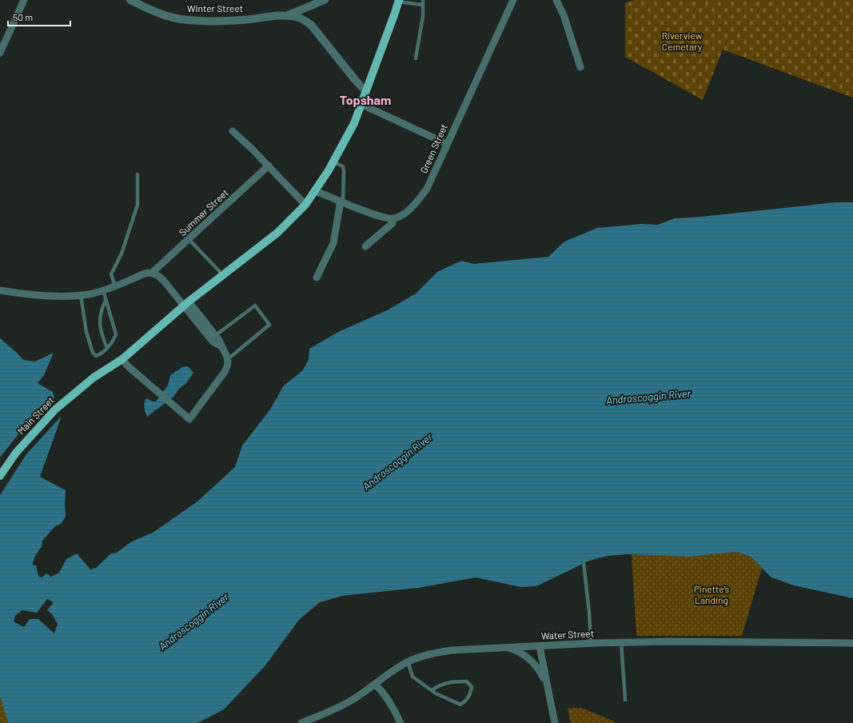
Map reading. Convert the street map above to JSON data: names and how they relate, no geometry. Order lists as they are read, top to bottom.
{
  "streets": {
    "main road": ["Main Street"],
    "street": [
      "Winter Street",
      "Green Street",
      "Summer Street",
      "Water Street"
    ]
  },
  "crossings": [
    ["Winter Street", "Main Street"]
  ],
  "districts": ["Topsham"],
  "water": ["Androscoggin River"],
  "parks": ["Riverview Cemetary", "Pinette’s Landing"],
  "scale_bar": "50 m"
}
